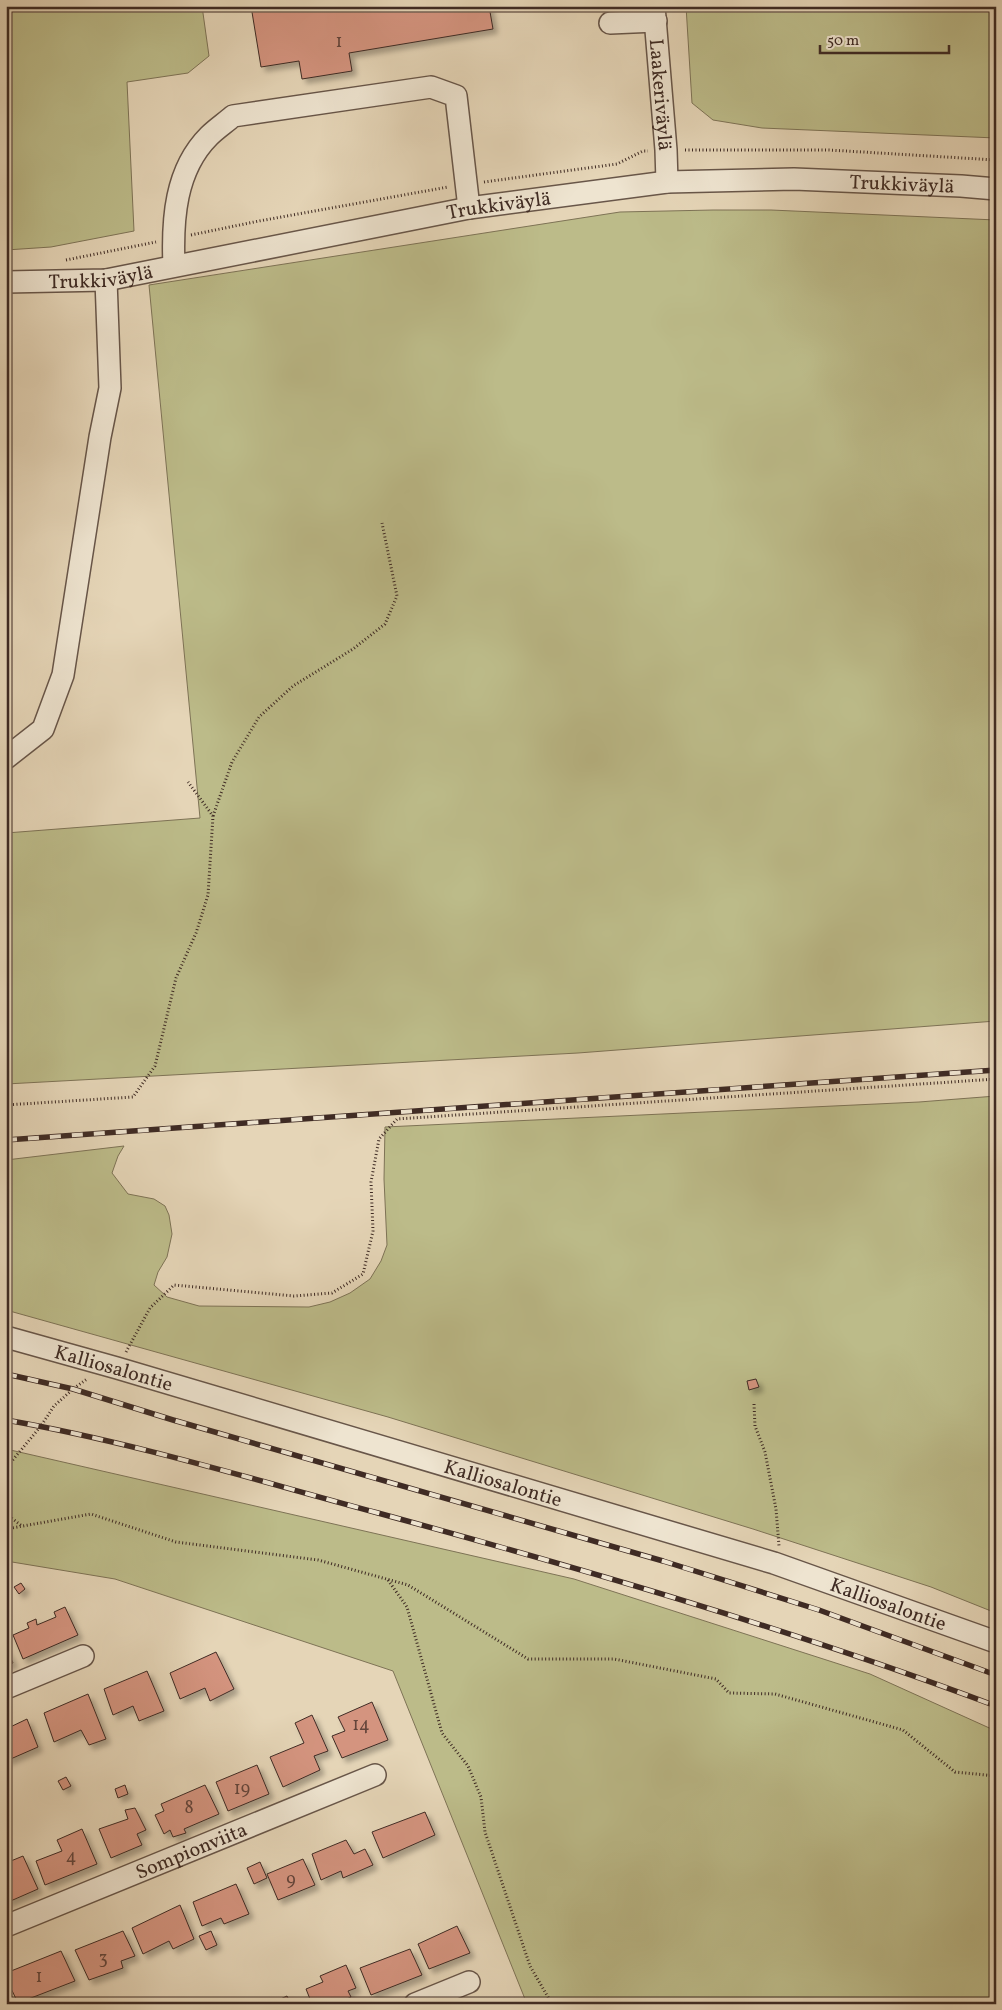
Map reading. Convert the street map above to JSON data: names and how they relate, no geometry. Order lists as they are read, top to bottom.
{
  "streets": {
    "street": [
      "Laakeriväylä",
      "Trukkiväylä",
      "Kalliosalontie",
      "Sompionviita"
    ]
  },
  "crossings": [
    ["Laakeriväylä", "Trukkiväylä"]
  ],
  "house_numbers": [
    "1",
    "14",
    "19",
    "8",
    "4",
    "9",
    "3",
    "1"
  ],
  "scale_bar": "50 m"
}
